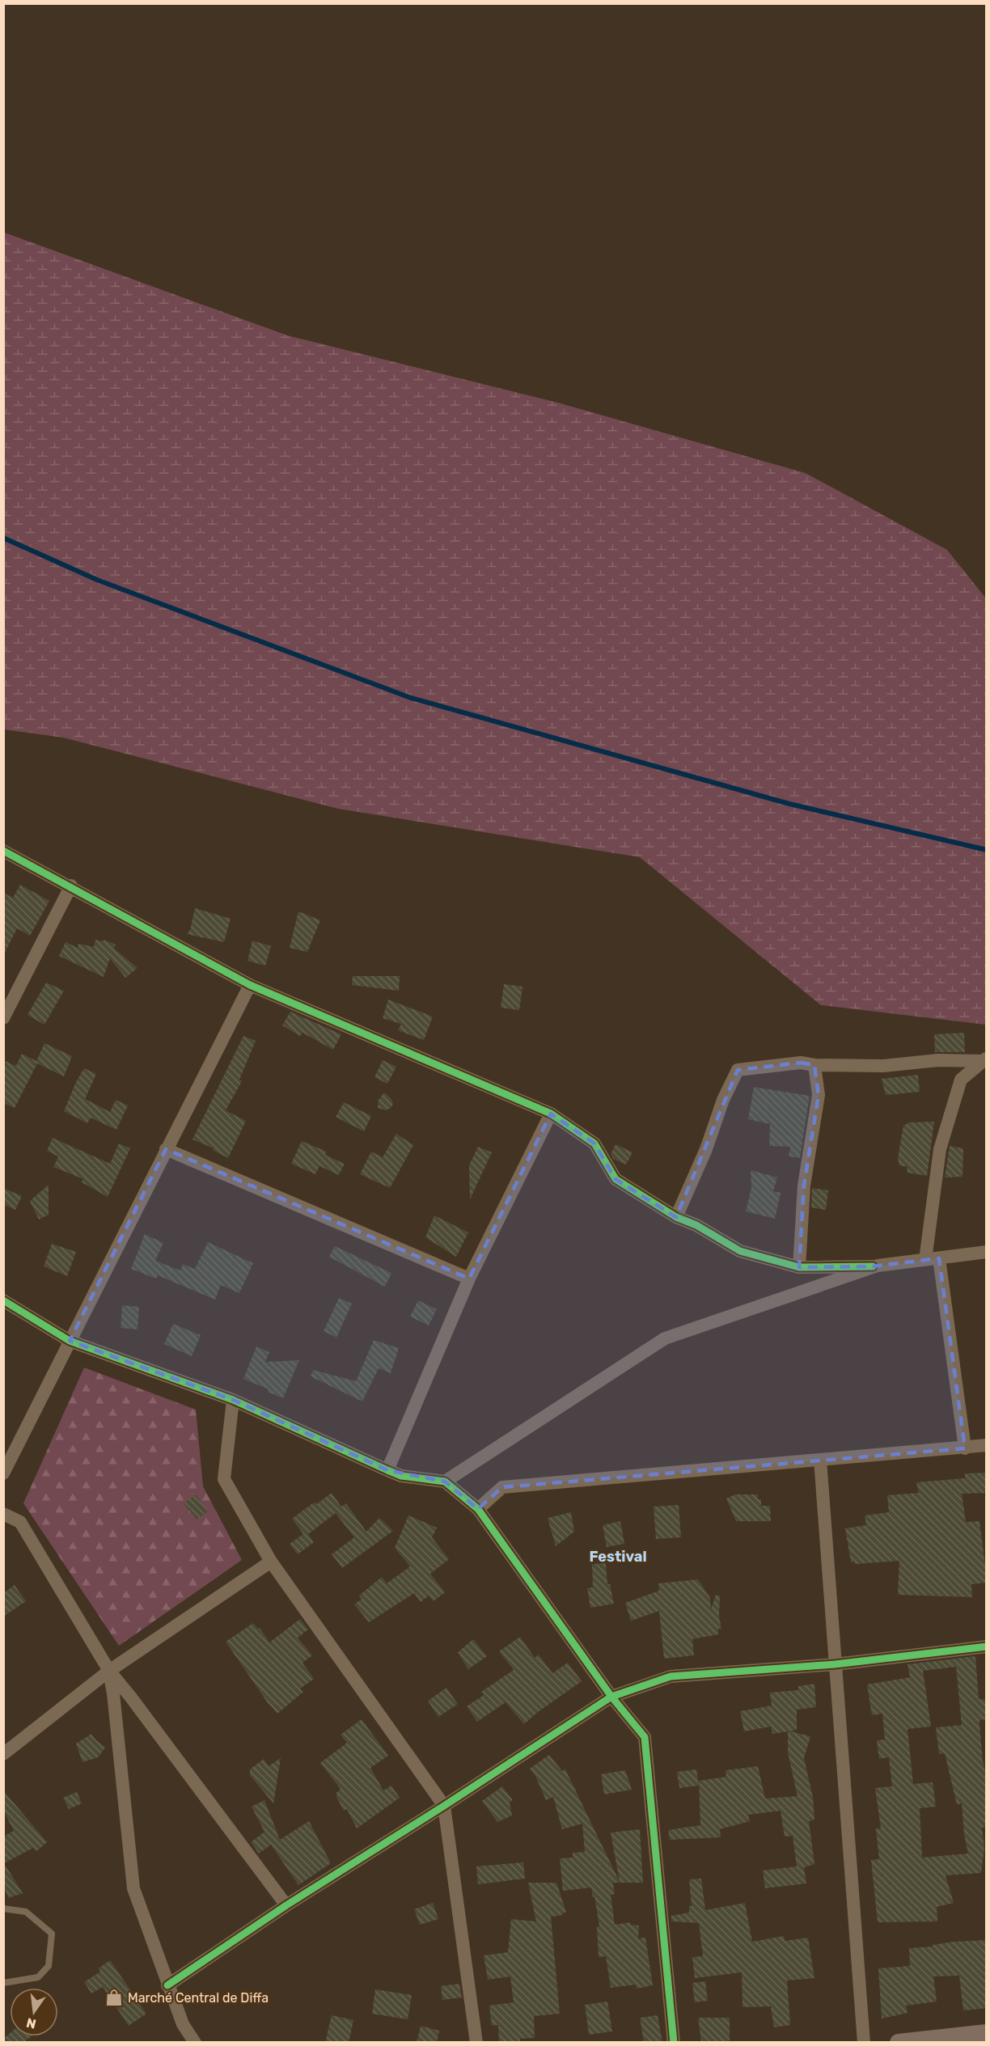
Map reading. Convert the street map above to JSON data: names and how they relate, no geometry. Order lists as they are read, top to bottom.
{
  "districts": ["Festival"],
  "places": {
    "shop": ["Marché Central de Diffa"]
  },
  "north": "bottom"
}
